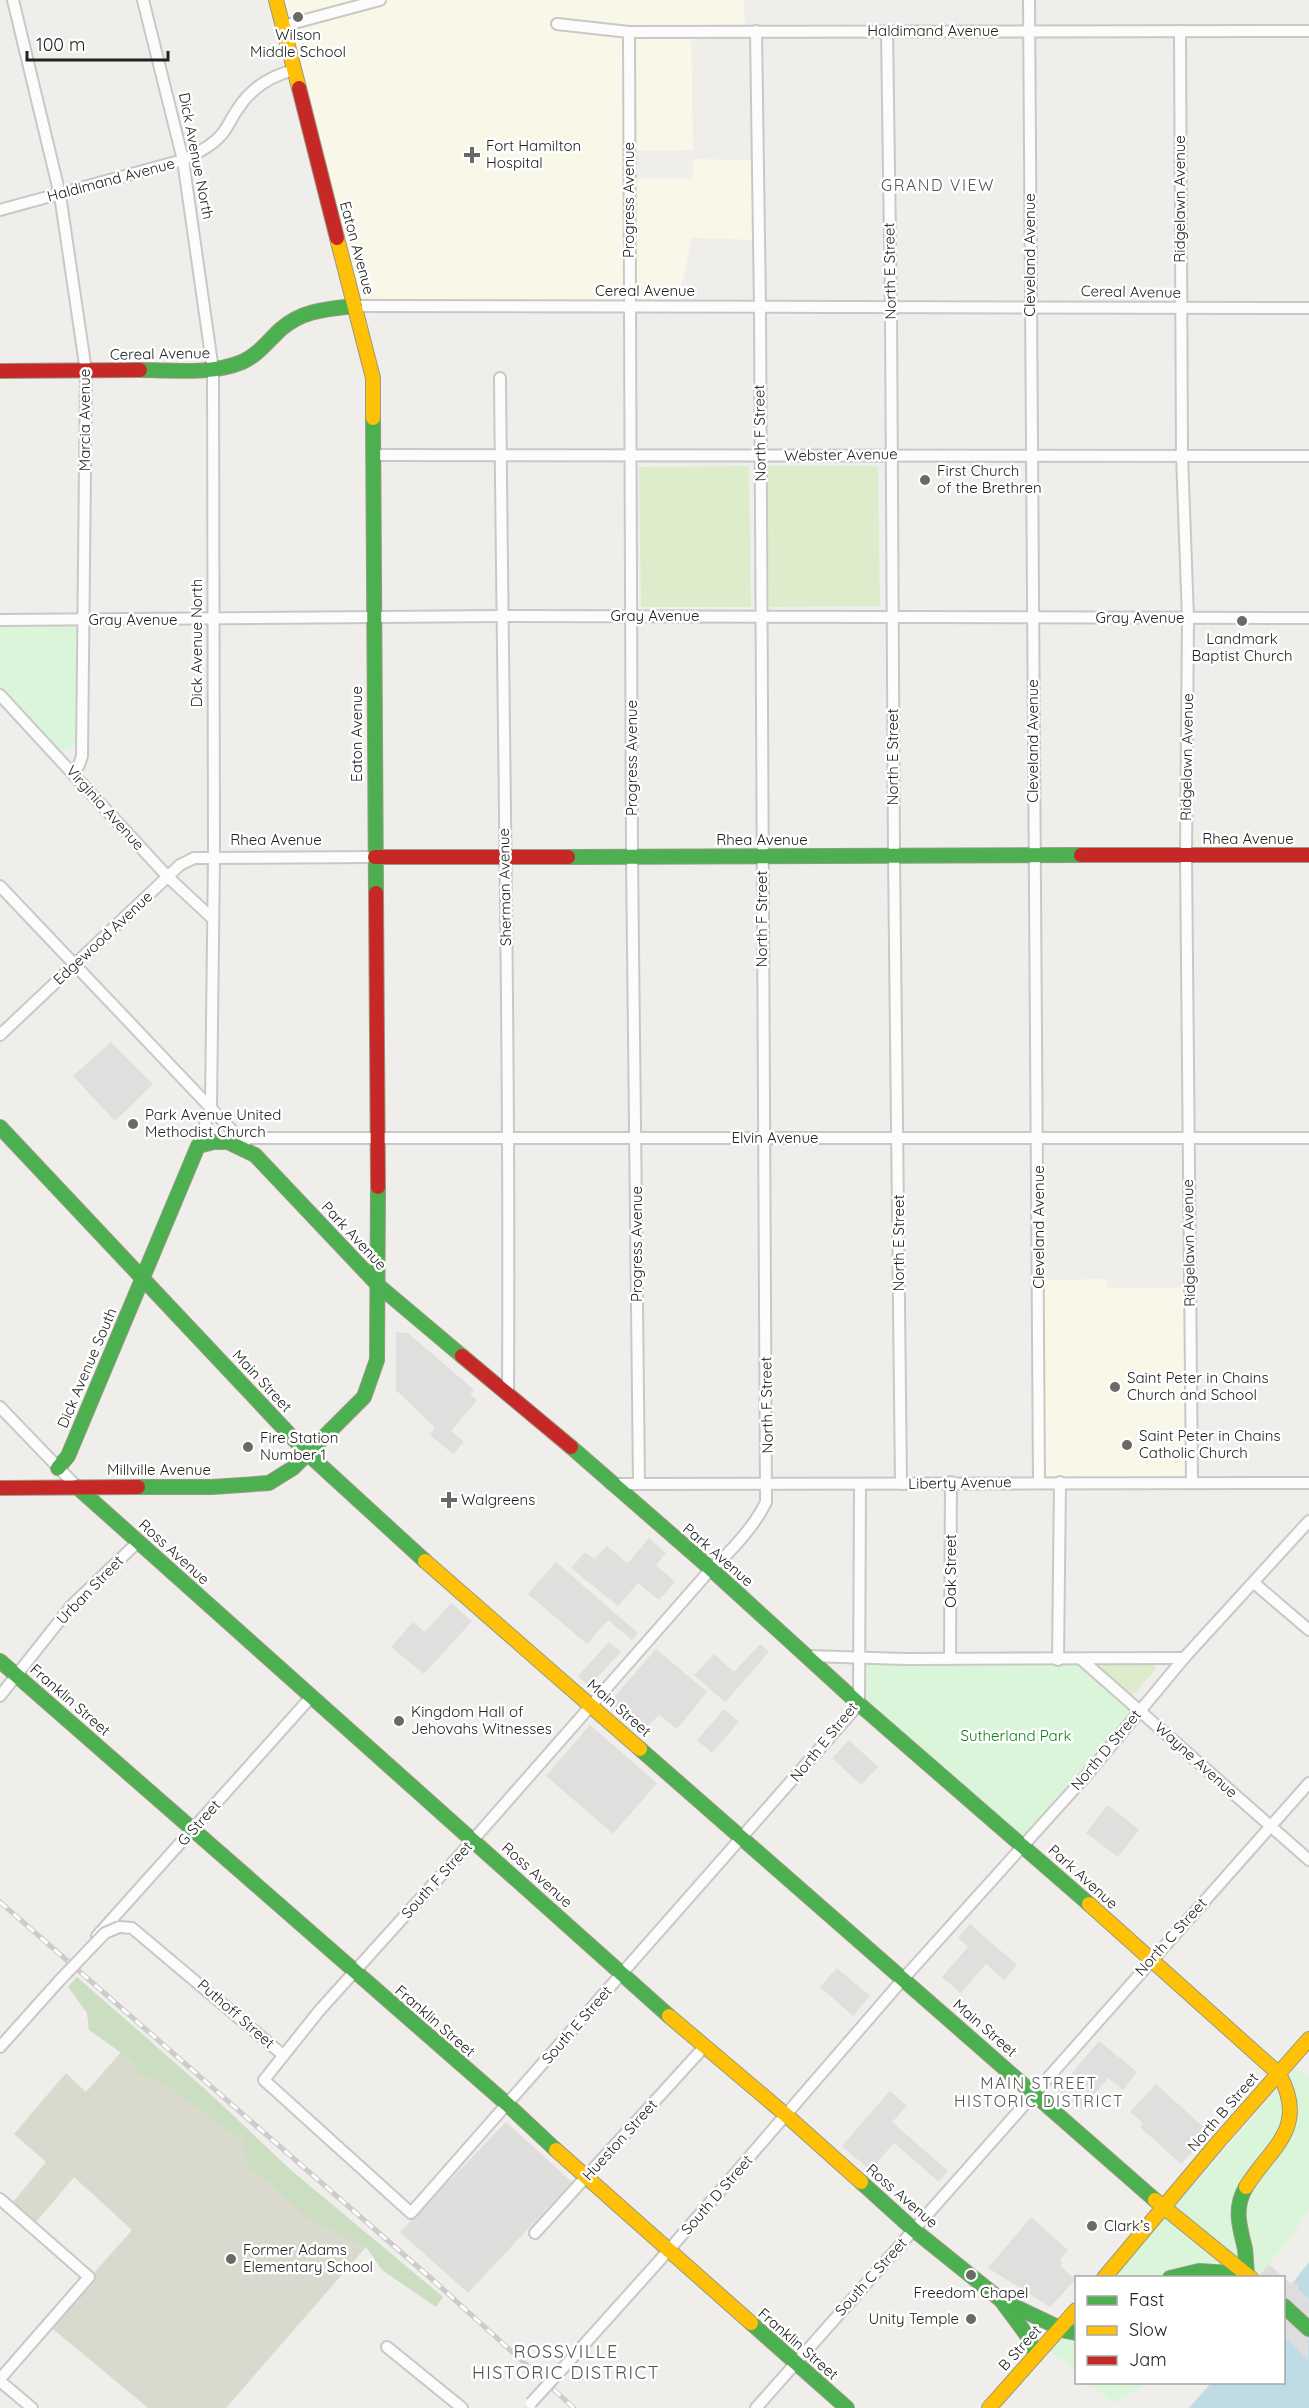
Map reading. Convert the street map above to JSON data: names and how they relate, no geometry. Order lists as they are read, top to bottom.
{
  "streets": {
    "main road": [
      "Dick Avenue North",
      "Eaton Avenue",
      "Cereal Avenue",
      "Rhea Avenue",
      "Park Avenue",
      "Dick Avenue South",
      "Main Street",
      "Millville Avenue",
      "Ross Avenue",
      "Franklin Street",
      "North B Street",
      "B Street"
    ],
    "street": [
      "Haldimand Avenue",
      "Ridgelawn Avenue",
      "Progress Avenue",
      "Cleveland Avenue",
      "North E Street",
      "Marcia Avenue",
      "North F Street",
      "Webster Avenue",
      "Gray Avenue",
      "Virginia Avenue",
      "Sherman Avenue",
      "Edgewood Avenue",
      "Elvin Avenue",
      "Liberty Avenue",
      "Oak Street",
      "Urban Street",
      "North D Street",
      "Wayne Avenue",
      "G Street",
      "South F Street",
      "North C Street",
      "Puthoff Street",
      "South E Street",
      "Hueston Street",
      "South D Street",
      "South C Street"
    ]
  },
  "crossings": [
    ["Haldimand Avenue", "Dick Avenue North"],
    ["Haldimand Avenue", "Ridgelawn Avenue"],
    ["Haldimand Avenue", "Progress Avenue"],
    ["Haldimand Avenue", "Eaton Avenue"],
    ["Haldimand Avenue", "Cleveland Avenue"],
    ["Haldimand Avenue", "North E Street"],
    ["Haldimand Avenue", "Marcia Avenue"],
    ["Haldimand Avenue", "North F Street"],
    ["Dick Avenue North", "Cereal Avenue"],
    ["Dick Avenue North", "Gray Avenue"],
    ["Dick Avenue North", "Virginia Avenue"],
    ["Dick Avenue North", "Rhea Avenue"],
    ["Dick Avenue North", "Edgewood Avenue"],
    ["Dick Avenue North", "Park Avenue"],
    ["Dick Avenue North", "Dick Avenue South"],
    ["Dick Avenue North", "Main Street"],
    ["Ridgelawn Avenue", "Cereal Avenue"],
    ["Ridgelawn Avenue", "Webster Avenue"],
    ["Ridgelawn Avenue", "Gray Avenue"],
    ["Ridgelawn Avenue", "Rhea Avenue"],
    ["Ridgelawn Avenue", "Elvin Avenue"],
    ["Ridgelawn Avenue", "Liberty Avenue"],
    ["Progress Avenue", "Cereal Avenue"],
    ["Progress Avenue", "Webster Avenue"],
    ["Progress Avenue", "Gray Avenue"],
    ["Progress Avenue", "Rhea Avenue"],
    ["Progress Avenue", "Elvin Avenue"],
    ["Progress Avenue", "Liberty Avenue"],
    ["Eaton Avenue", "Cereal Avenue"],
    ["Eaton Avenue", "Webster Avenue"],
    ["Eaton Avenue", "Gray Avenue"],
    ["Eaton Avenue", "Rhea Avenue"],
    ["Eaton Avenue", "Elvin Avenue"],
    ["Eaton Avenue", "Park Avenue"],
    ["Eaton Avenue", "Main Street"],
    ["Eaton Avenue", "Millville Avenue"],
    ["Cleveland Avenue", "Cereal Avenue"],
    ["Cleveland Avenue", "Webster Avenue"],
    ["Cleveland Avenue", "Gray Avenue"],
    ["Cleveland Avenue", "Rhea Avenue"],
    ["Cleveland Avenue", "Elvin Avenue"],
    ["Cleveland Avenue", "Liberty Avenue"],
    ["North E Street", "Cereal Avenue"],
    ["North E Street", "Webster Avenue"],
    ["North E Street", "Gray Avenue"],
    ["North E Street", "Rhea Avenue"],
    ["North E Street", "Elvin Avenue"],
    ["North E Street", "Park Avenue"],
    ["North E Street", "Main Street"],
    ["North E Street", "Liberty Avenue"],
    ["North E Street", "South E Street"],
    ["Cereal Avenue", "Marcia Avenue"],
    ["Cereal Avenue", "North F Street"],
    ["Marcia Avenue", "Gray Avenue"],
    ["Marcia Avenue", "Virginia Avenue"],
    ["North F Street", "Webster Avenue"],
    ["North F Street", "Gray Avenue"],
    ["North F Street", "Rhea Avenue"],
    ["North F Street", "Elvin Avenue"],
    ["North F Street", "Park Avenue"],
    ["North F Street", "Main Street"],
    ["North F Street", "Liberty Avenue"],
    ["North F Street", "South F Street"],
    ["Webster Avenue", "Sherman Avenue"],
    ["Gray Avenue", "Sherman Avenue"],
    ["Virginia Avenue", "Edgewood Avenue"],
    ["Rhea Avenue", "Sherman Avenue"],
    ["Rhea Avenue", "Edgewood Avenue"],
    ["Sherman Avenue", "Elvin Avenue"],
    ["Sherman Avenue", "Park Avenue"],
    ["Edgewood Avenue", "Park Avenue"],
    ["Elvin Avenue", "Park Avenue"],
    ["Park Avenue", "Liberty Avenue"],
    ["Park Avenue", "North D Street"],
    ["Park Avenue", "North C Street"],
    ["Park Avenue", "North B Street"],
    ["Dick Avenue South", "Main Street"],
    ["Dick Avenue South", "Ross Avenue"],
    ["Main Street", "Millville Avenue"],
    ["Main Street", "North D Street"],
    ["Main Street", "South F Street"],
    ["Main Street", "North C Street"],
    ["Main Street", "South E Street"],
    ["Main Street", "North B Street"],
    ["Main Street", "South D Street"],
    ["Main Street", "South C Street"],
    ["Millville Avenue", "Ross Avenue"],
    ["Liberty Avenue", "Oak Street"],
    ["Ross Avenue", "Urban Street"],
    ["Ross Avenue", "G Street"],
    ["Ross Avenue", "South F Street"],
    ["Ross Avenue", "South E Street"],
    ["Ross Avenue", "Hueston Street"],
    ["Ross Avenue", "South D Street"],
    ["Ross Avenue", "South C Street"],
    ["Ross Avenue", "B Street"],
    ["Urban Street", "Franklin Street"],
    ["Franklin Street", "G Street"],
    ["Franklin Street", "South F Street"],
    ["Franklin Street", "South E Street"],
    ["Franklin Street", "Hueston Street"],
    ["Franklin Street", "South D Street"],
    ["Franklin Street", "South C Street"],
    ["North D Street", "Wayne Avenue"],
    ["North D Street", "South D Street"],
    ["Wayne Avenue", "North C Street"],
    ["South F Street", "Puthoff Street"],
    ["North C Street", "South C Street"],
    ["Puthoff Street", "South E Street"]
  ],
  "districts": ["GRAND VIEW", "MAIN STREET HISTORIC DISTRICT", "ROSSVILLE HISTORIC DISTRICT"],
  "parks": ["Sutherland Park"],
  "places": {
    "other": [
      "Wilson Middle School",
      "First Church of the Brethren",
      "Landmark Baptist Church",
      "Park Avenue United Methodist Church",
      "Saint Peter in Chains Church and School",
      "Saint Peter in Chains Catholic Church",
      "Fire Station Number 1",
      "Kingdom Hall of Jehovahs Witnesses",
      "Clark’s",
      "Former Adams Elementary School",
      "Freedom Chapel",
      "Unity Temple"
    ],
    "health": ["Fort Hamilton Hospital", "Walgreens"]
  },
  "legend": ["Fast", "Slow", "Jam"],
  "scale_bar": "100 m"
}
